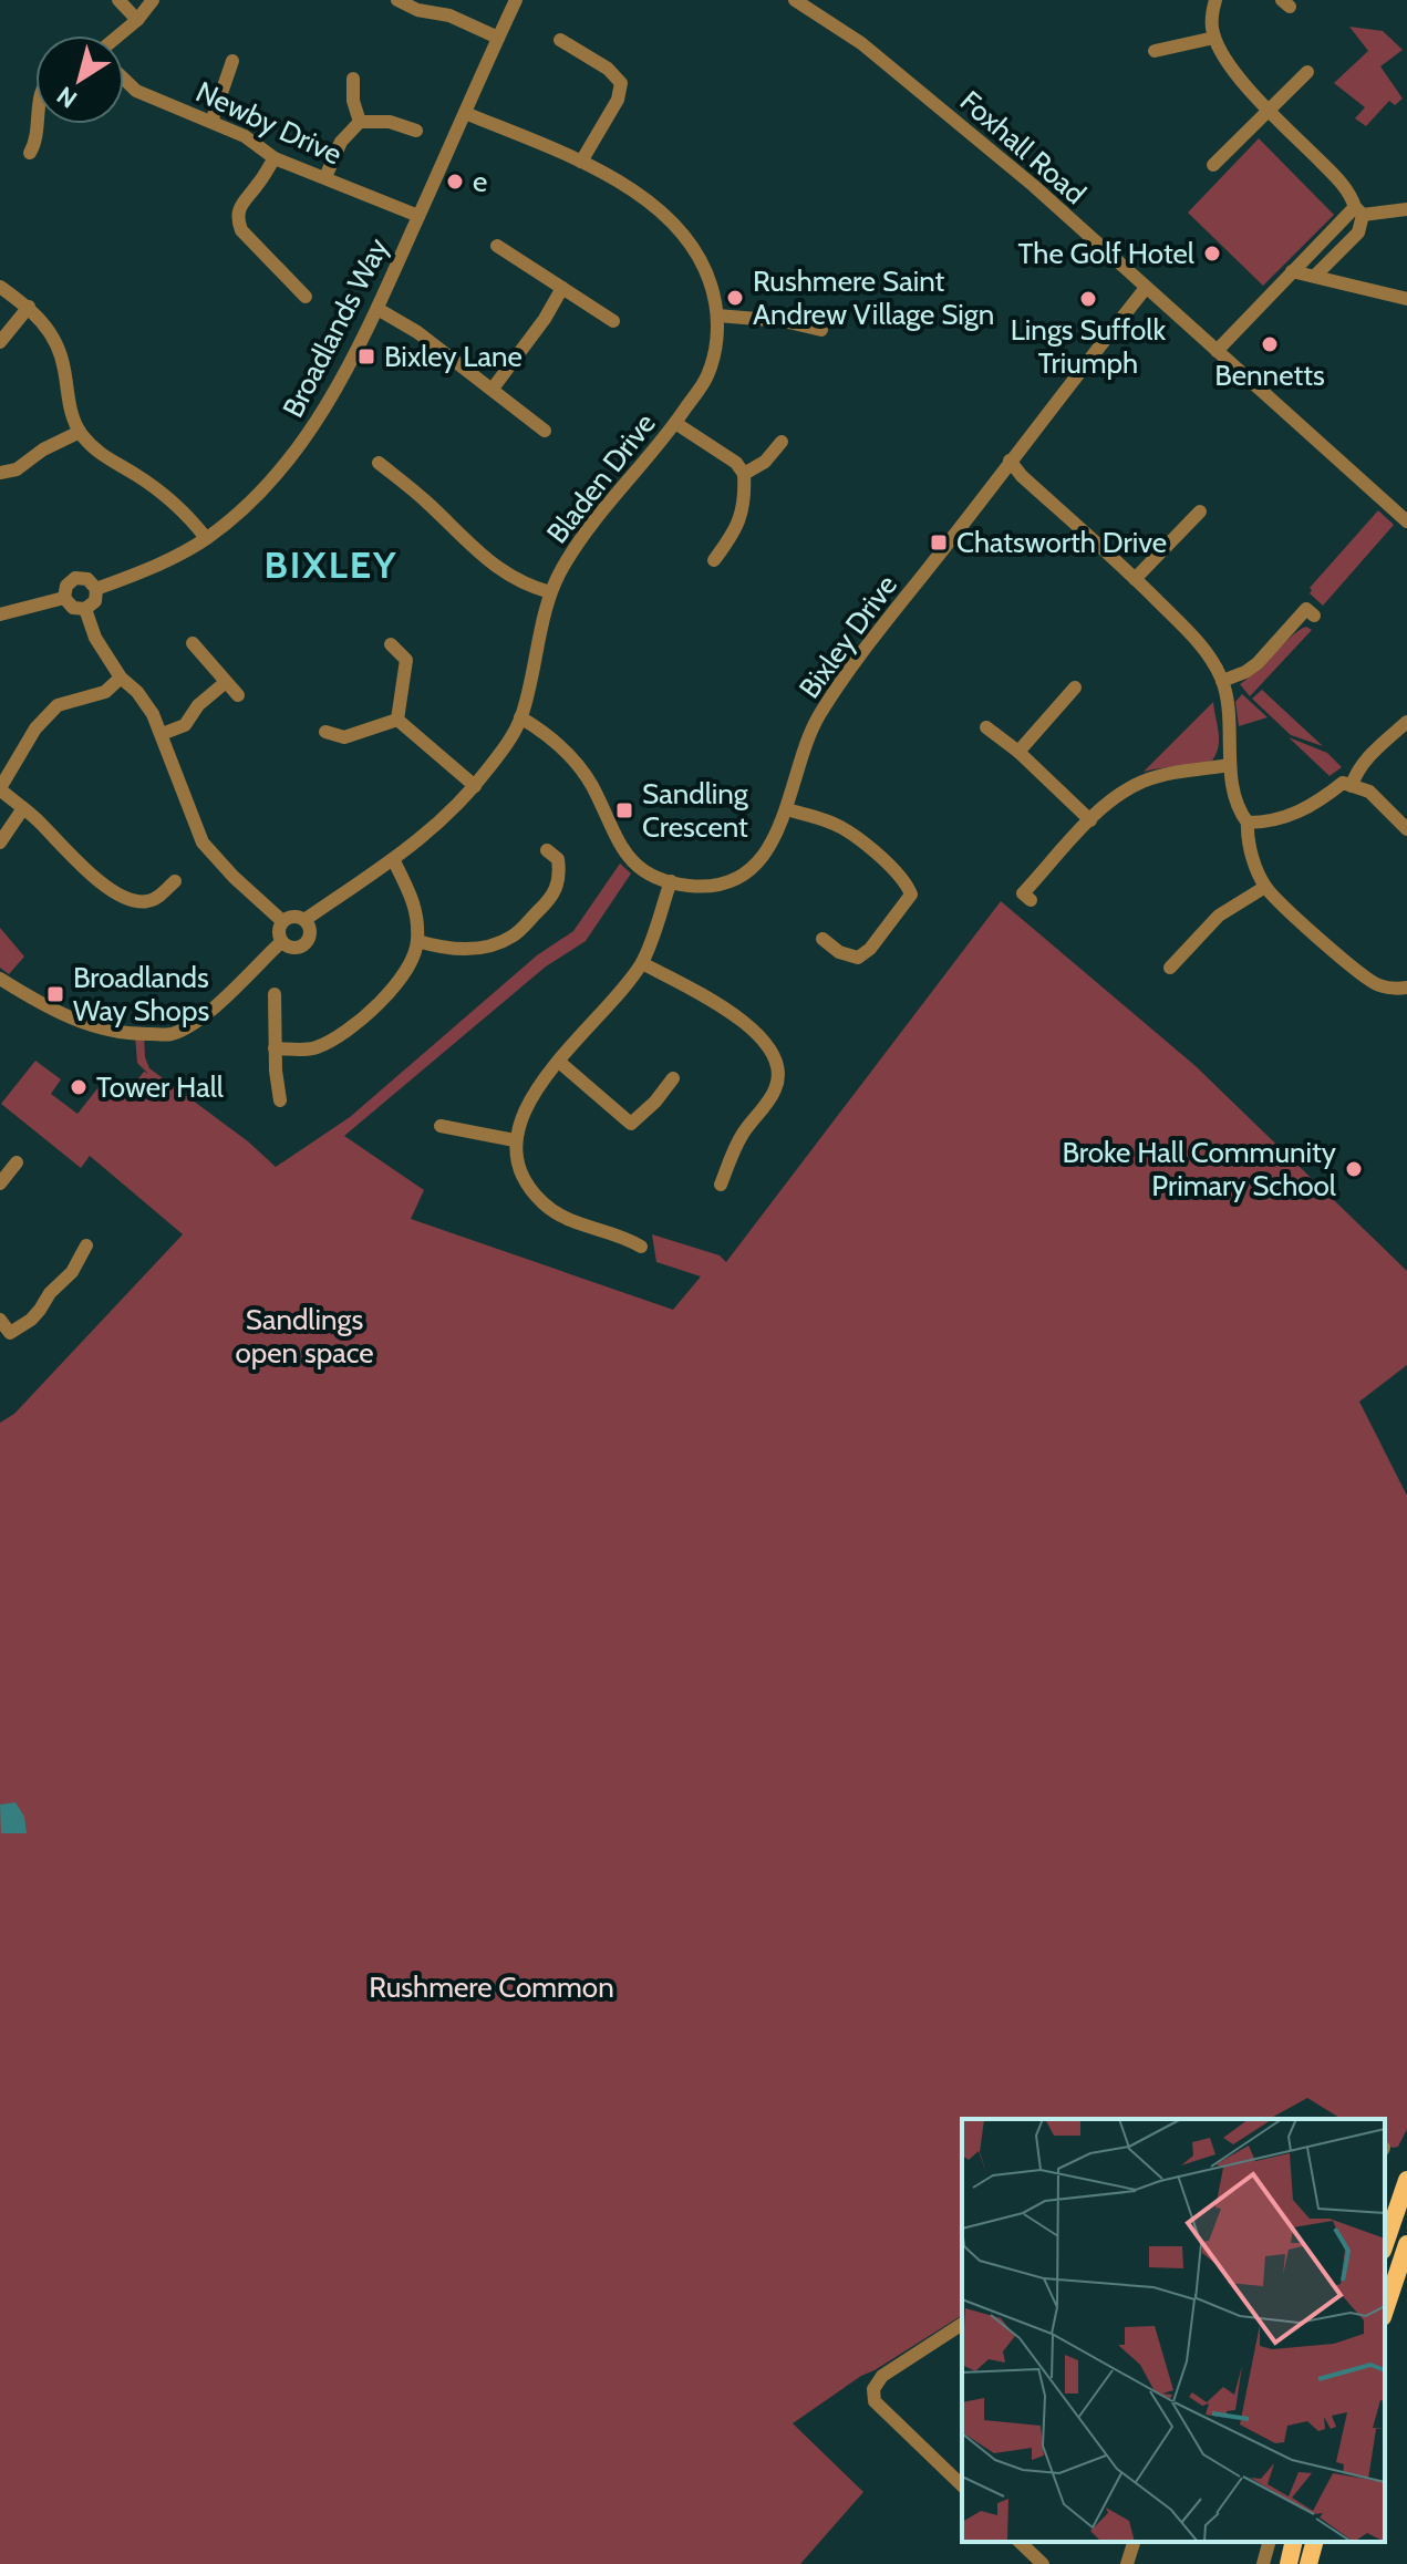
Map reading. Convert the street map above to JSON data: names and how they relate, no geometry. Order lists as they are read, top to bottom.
{
  "streets": {
    "street": [
      "Newby Drive",
      "Foxhall Road",
      "Broadlands Way",
      "Bladen Drive",
      "Bixley Drive"
    ]
  },
  "crossings": [
    ["Newby Drive", "Broadlands Way"],
    ["Foxhall Road", "Bixley Drive"],
    ["Broadlands Way", "Bladen Drive"],
    ["Bladen Drive", "Bixley Drive"]
  ],
  "districts": ["BIXLEY"],
  "parks": ["Sandlings open space", "Rushmere Common"],
  "places": {
    "other": [
      "e",
      "The Golf Hotel",
      "Rushmere Saint Andrew Village Sign",
      "Lings Suffolk Triumph",
      "Bennetts",
      "Tower Hall",
      "Broke Hall Community Primary School"
    ],
    "transit": [
      "Bixley Lane",
      "Chatsworth Drive",
      "Sandling Crescent",
      "Broadlands Way Shops"
    ]
  },
  "north": "bottom left"
}
